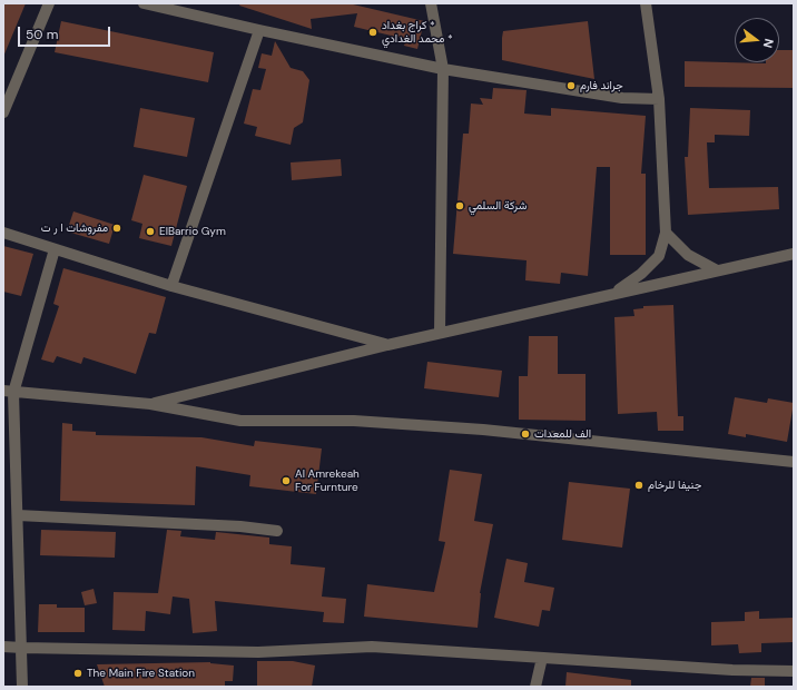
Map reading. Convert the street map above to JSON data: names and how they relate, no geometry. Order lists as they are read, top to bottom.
{
  "places": [
    "كراج بغداد * محمد الغدادي *",
    "جراند فارم",
    "شركة السلمي",
    "مفروشات ا ر ت",
    "ElBarrio Gym",
    "الف للمعدات",
    "Al Amrekeah For Furnture",
    "جنيفا للرخام",
    "The Main Fire Station"
  ],
  "scale_bar": "50 m",
  "north": "right"
}
